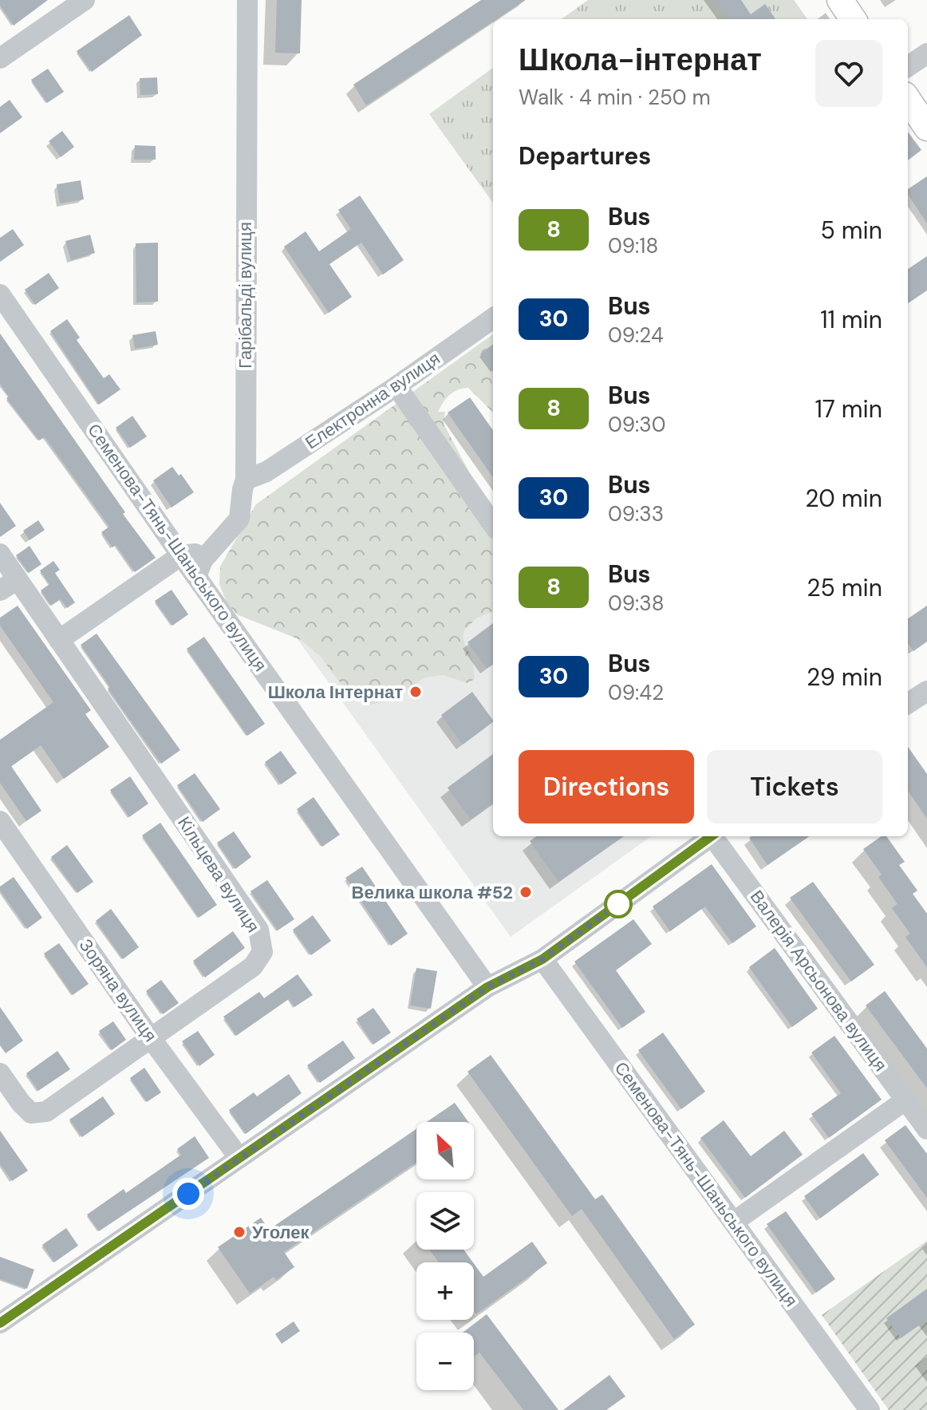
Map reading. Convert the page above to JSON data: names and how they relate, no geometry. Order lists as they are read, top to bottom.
{
  "streets": {
    "street": [
      "Гарібальді вулиця",
      "Електронна вулиця",
      "Семенова-Тянь-Шаньського вулиця",
      "Кільцева вулиця",
      "Валерія Арсьонова вулиця",
      "Зоряна вулиця"
    ]
  },
  "crossings": [
    ["Гарібальді вулиця", "Електронна вулиця"],
    ["Гарібальді вулиця", "Семенова-Тянь-Шаньського вулиця"],
    ["Кільцева вулиця", "Зоряна вулиця"]
  ],
  "places": ["Школа Інтернат", "Велика школа #52", "Уголек"],
  "lines": ["bus line 8"],
  "north": "top left",
  "page": {
    "heading": [
      ["Школа-інтернат", "Walk · 4 min · 250 m"],
      "Departures"
    ],
    "list": [
      {
        "mark": "8",
        "name": "Bus",
        "note": "09:18",
        "value": "5 min"
      },
      {
        "mark": "30",
        "name": "Bus",
        "note": "09:24",
        "value": "11 min"
      },
      {
        "mark": "8",
        "name": "Bus",
        "note": "09:30",
        "value": "17 min"
      },
      {
        "mark": "30",
        "name": "Bus",
        "note": "09:33",
        "value": "20 min"
      },
      {
        "mark": "8",
        "name": "Bus",
        "note": "09:38",
        "value": "25 min"
      },
      {
        "mark": "30",
        "name": "Bus",
        "note": "09:42",
        "value": "29 min"
      }
    ],
    "buttons": ["Directions", "Tickets"],
    "map_buttons": ["+", "−"]
  }
}
